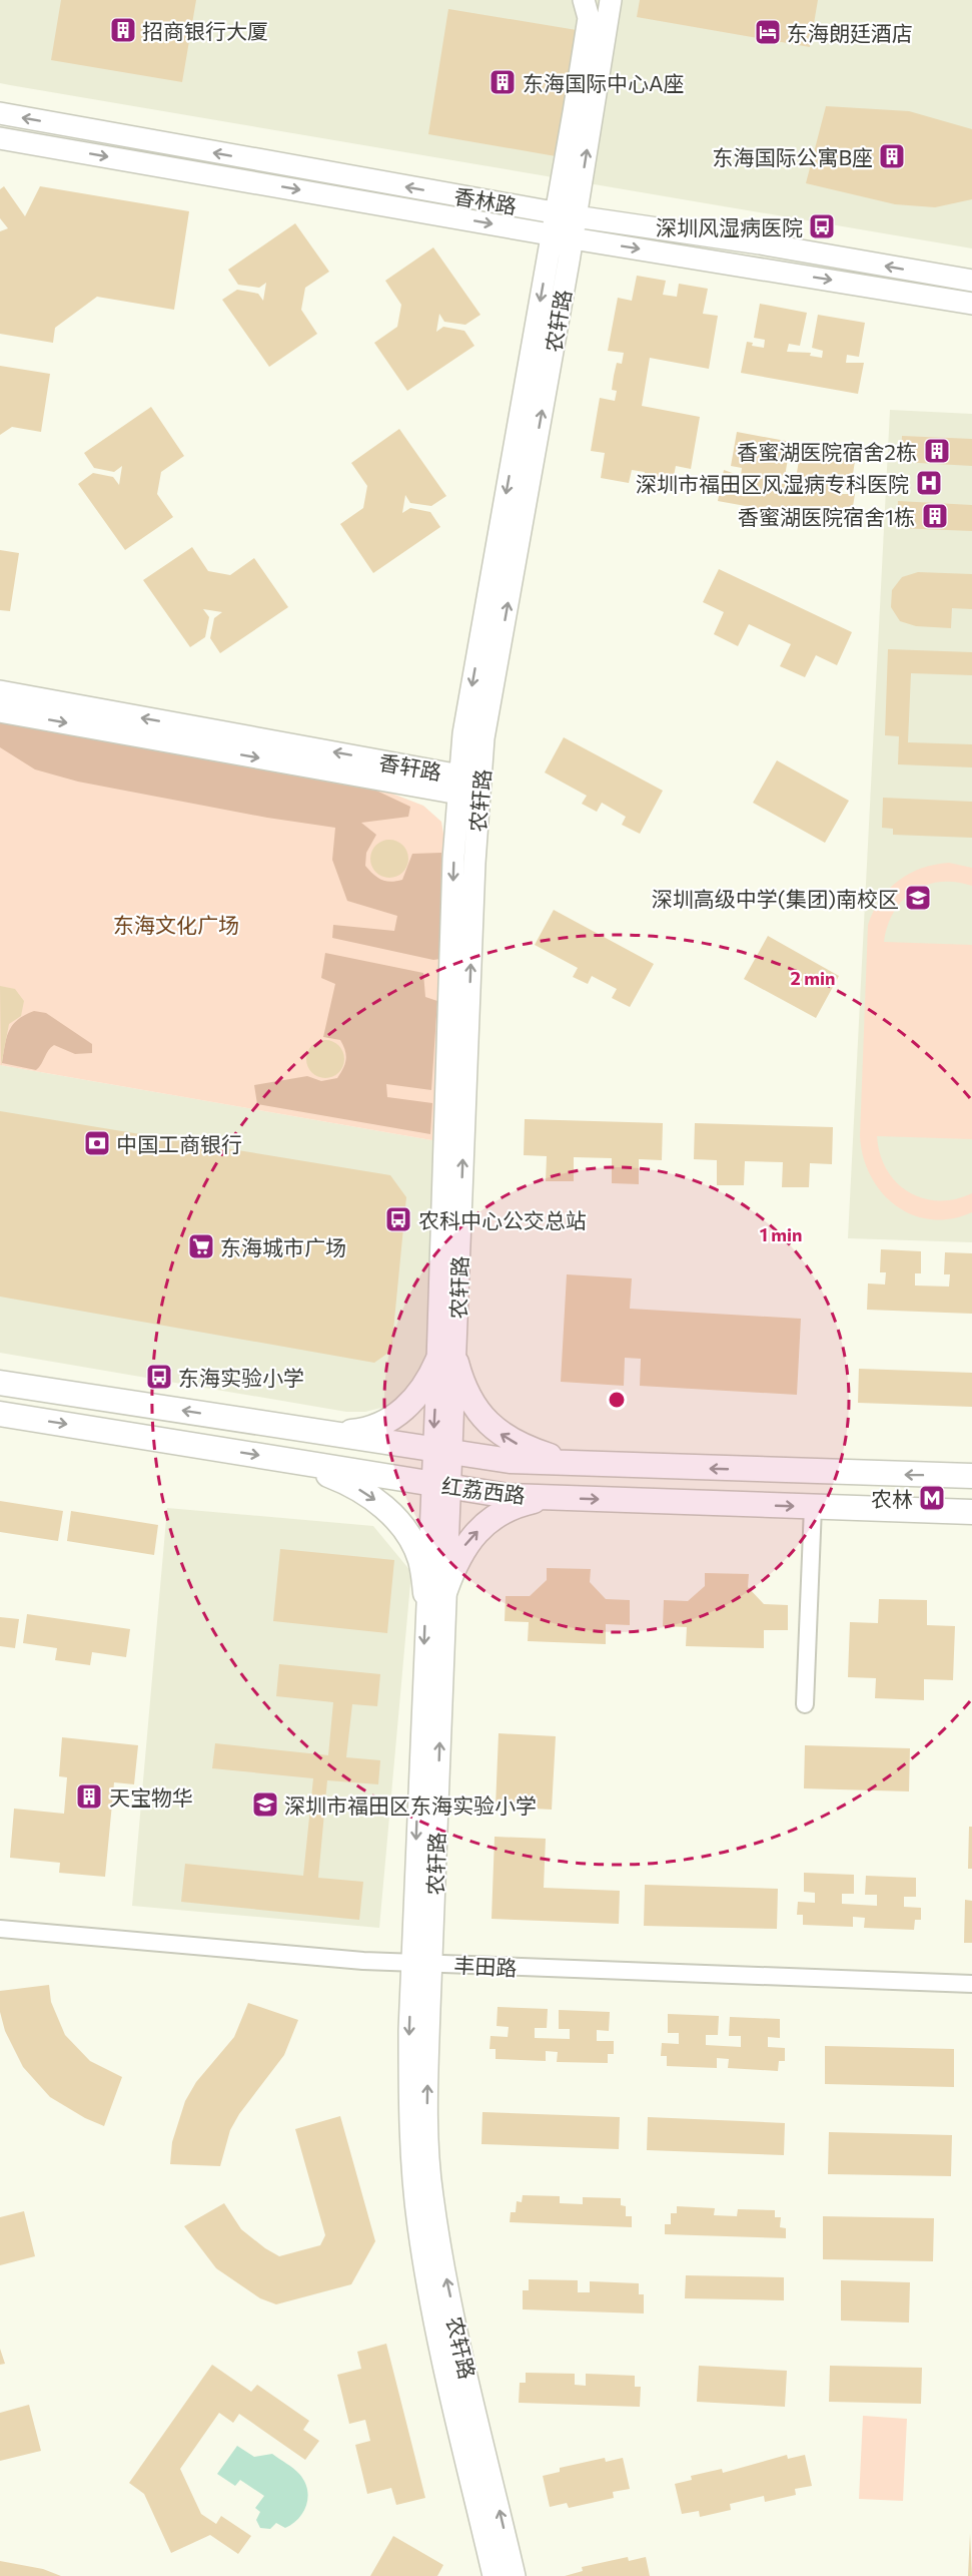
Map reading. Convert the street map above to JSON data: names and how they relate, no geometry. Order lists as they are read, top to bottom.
{
  "streets": {
    "main road": ["红荔西路"],
    "street": [
      "香林路",
      "农轩路",
      "香轩路",
      "丰田路"
    ]
  },
  "crossings": [
    ["香林路", "农轩路"],
    ["农轩路", "香轩路"],
    ["农轩路", "红荔西路"],
    ["农轩路", "丰田路"]
  ],
  "parks": ["东海文化广场"],
  "places": {
    "building": [
      "招商银行大厦",
      "东海国际中心A座",
      "东海国际公寓B座",
      "香蜜湖医院宿舍2栋",
      "香蜜湖医院宿舍1栋",
      "天宝物华"
    ],
    "hotel": ["东海朗廷酒店"],
    "bus stop": ["深圳风湿病医院", "农科中心公交总站", "东海实验小学"],
    "hospital": ["深圳市福田区风湿病专科医院"],
    "school or university": ["深圳高级中学(集团)南校区", "深圳市福田区东海实验小学"],
    "bank": ["中国工商银行"],
    "supermarket": ["东海城市广场"],
    "metro station": ["农林"]
  },
  "rings": ["2 min", "1 min"]
}
